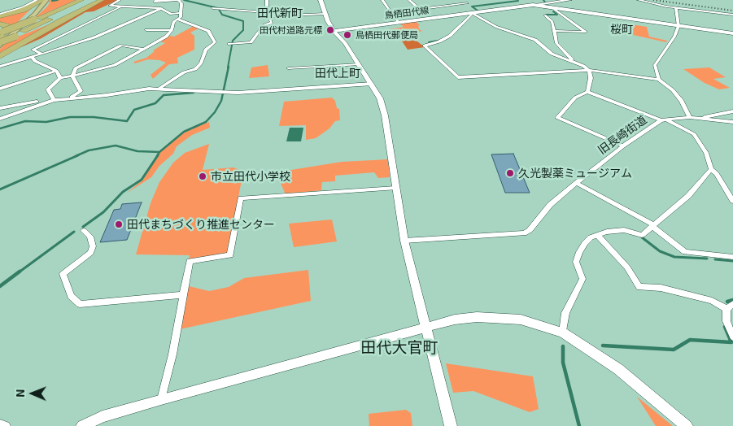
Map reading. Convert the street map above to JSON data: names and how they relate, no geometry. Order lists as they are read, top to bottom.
{
  "streets": {
    "main road": ["鳥栖田代線"],
    "street": ["旧長崎街道"]
  },
  "districts": [
    "田代新町",
    "桜町",
    "田代上町",
    "田代大官町"
  ],
  "places": [
    "田代村道路元標",
    "鳥栖田代郵便局",
    "久光製薬ミュージアム",
    "市立田代小学校",
    "田代まちづくり推進センター"
  ],
  "north": "left"
}
